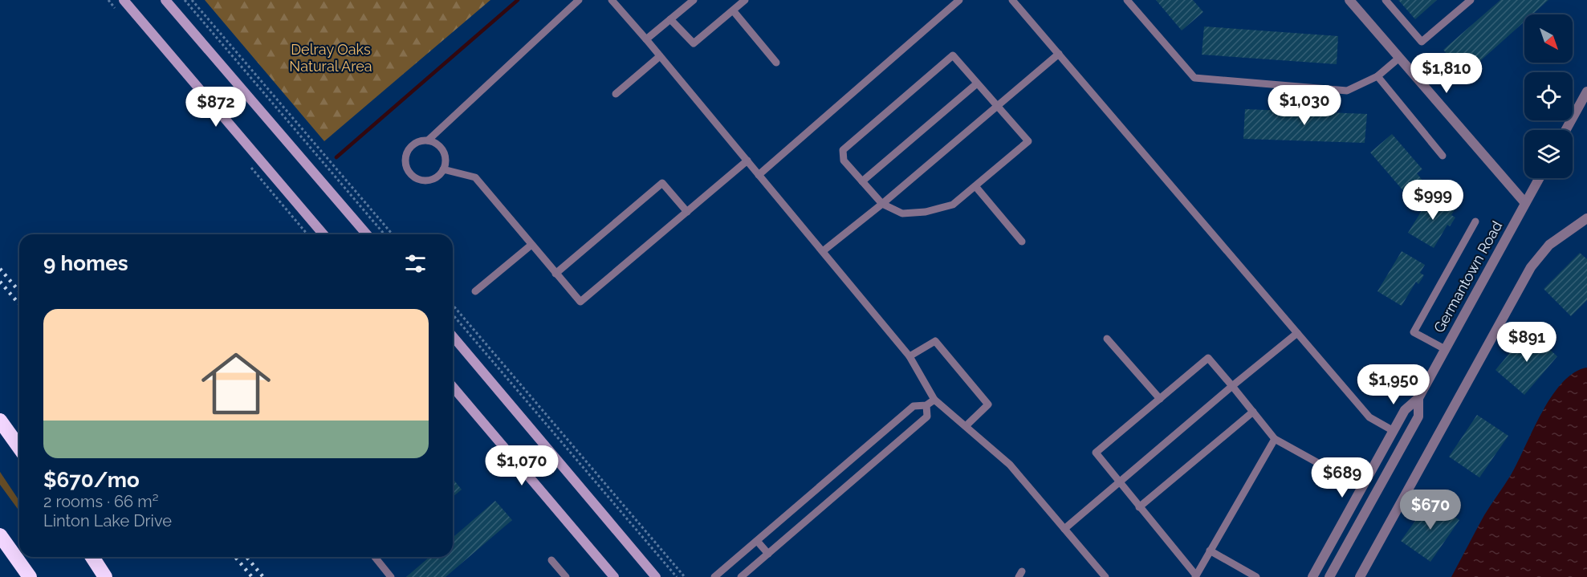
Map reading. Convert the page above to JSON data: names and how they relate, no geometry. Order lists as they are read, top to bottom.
{
  "streets": {
    "street": ["Germantown Road"]
  },
  "parks": ["Delray Oaks Natural Area"],
  "north": "bottom right",
  "page": {
    "price": [
      "$1,810",
      "$1,030",
      "$872",
      "$999",
      "$891",
      "$1,950",
      "$1,070",
      "$689",
      "$670"
    ],
    "heading": "9 homes",
    "list": [
      {
        "name": "$670/mo",
        "note": "2 rooms · 66 m² · Linton Lake Drive"
      }
    ]
  }
}
